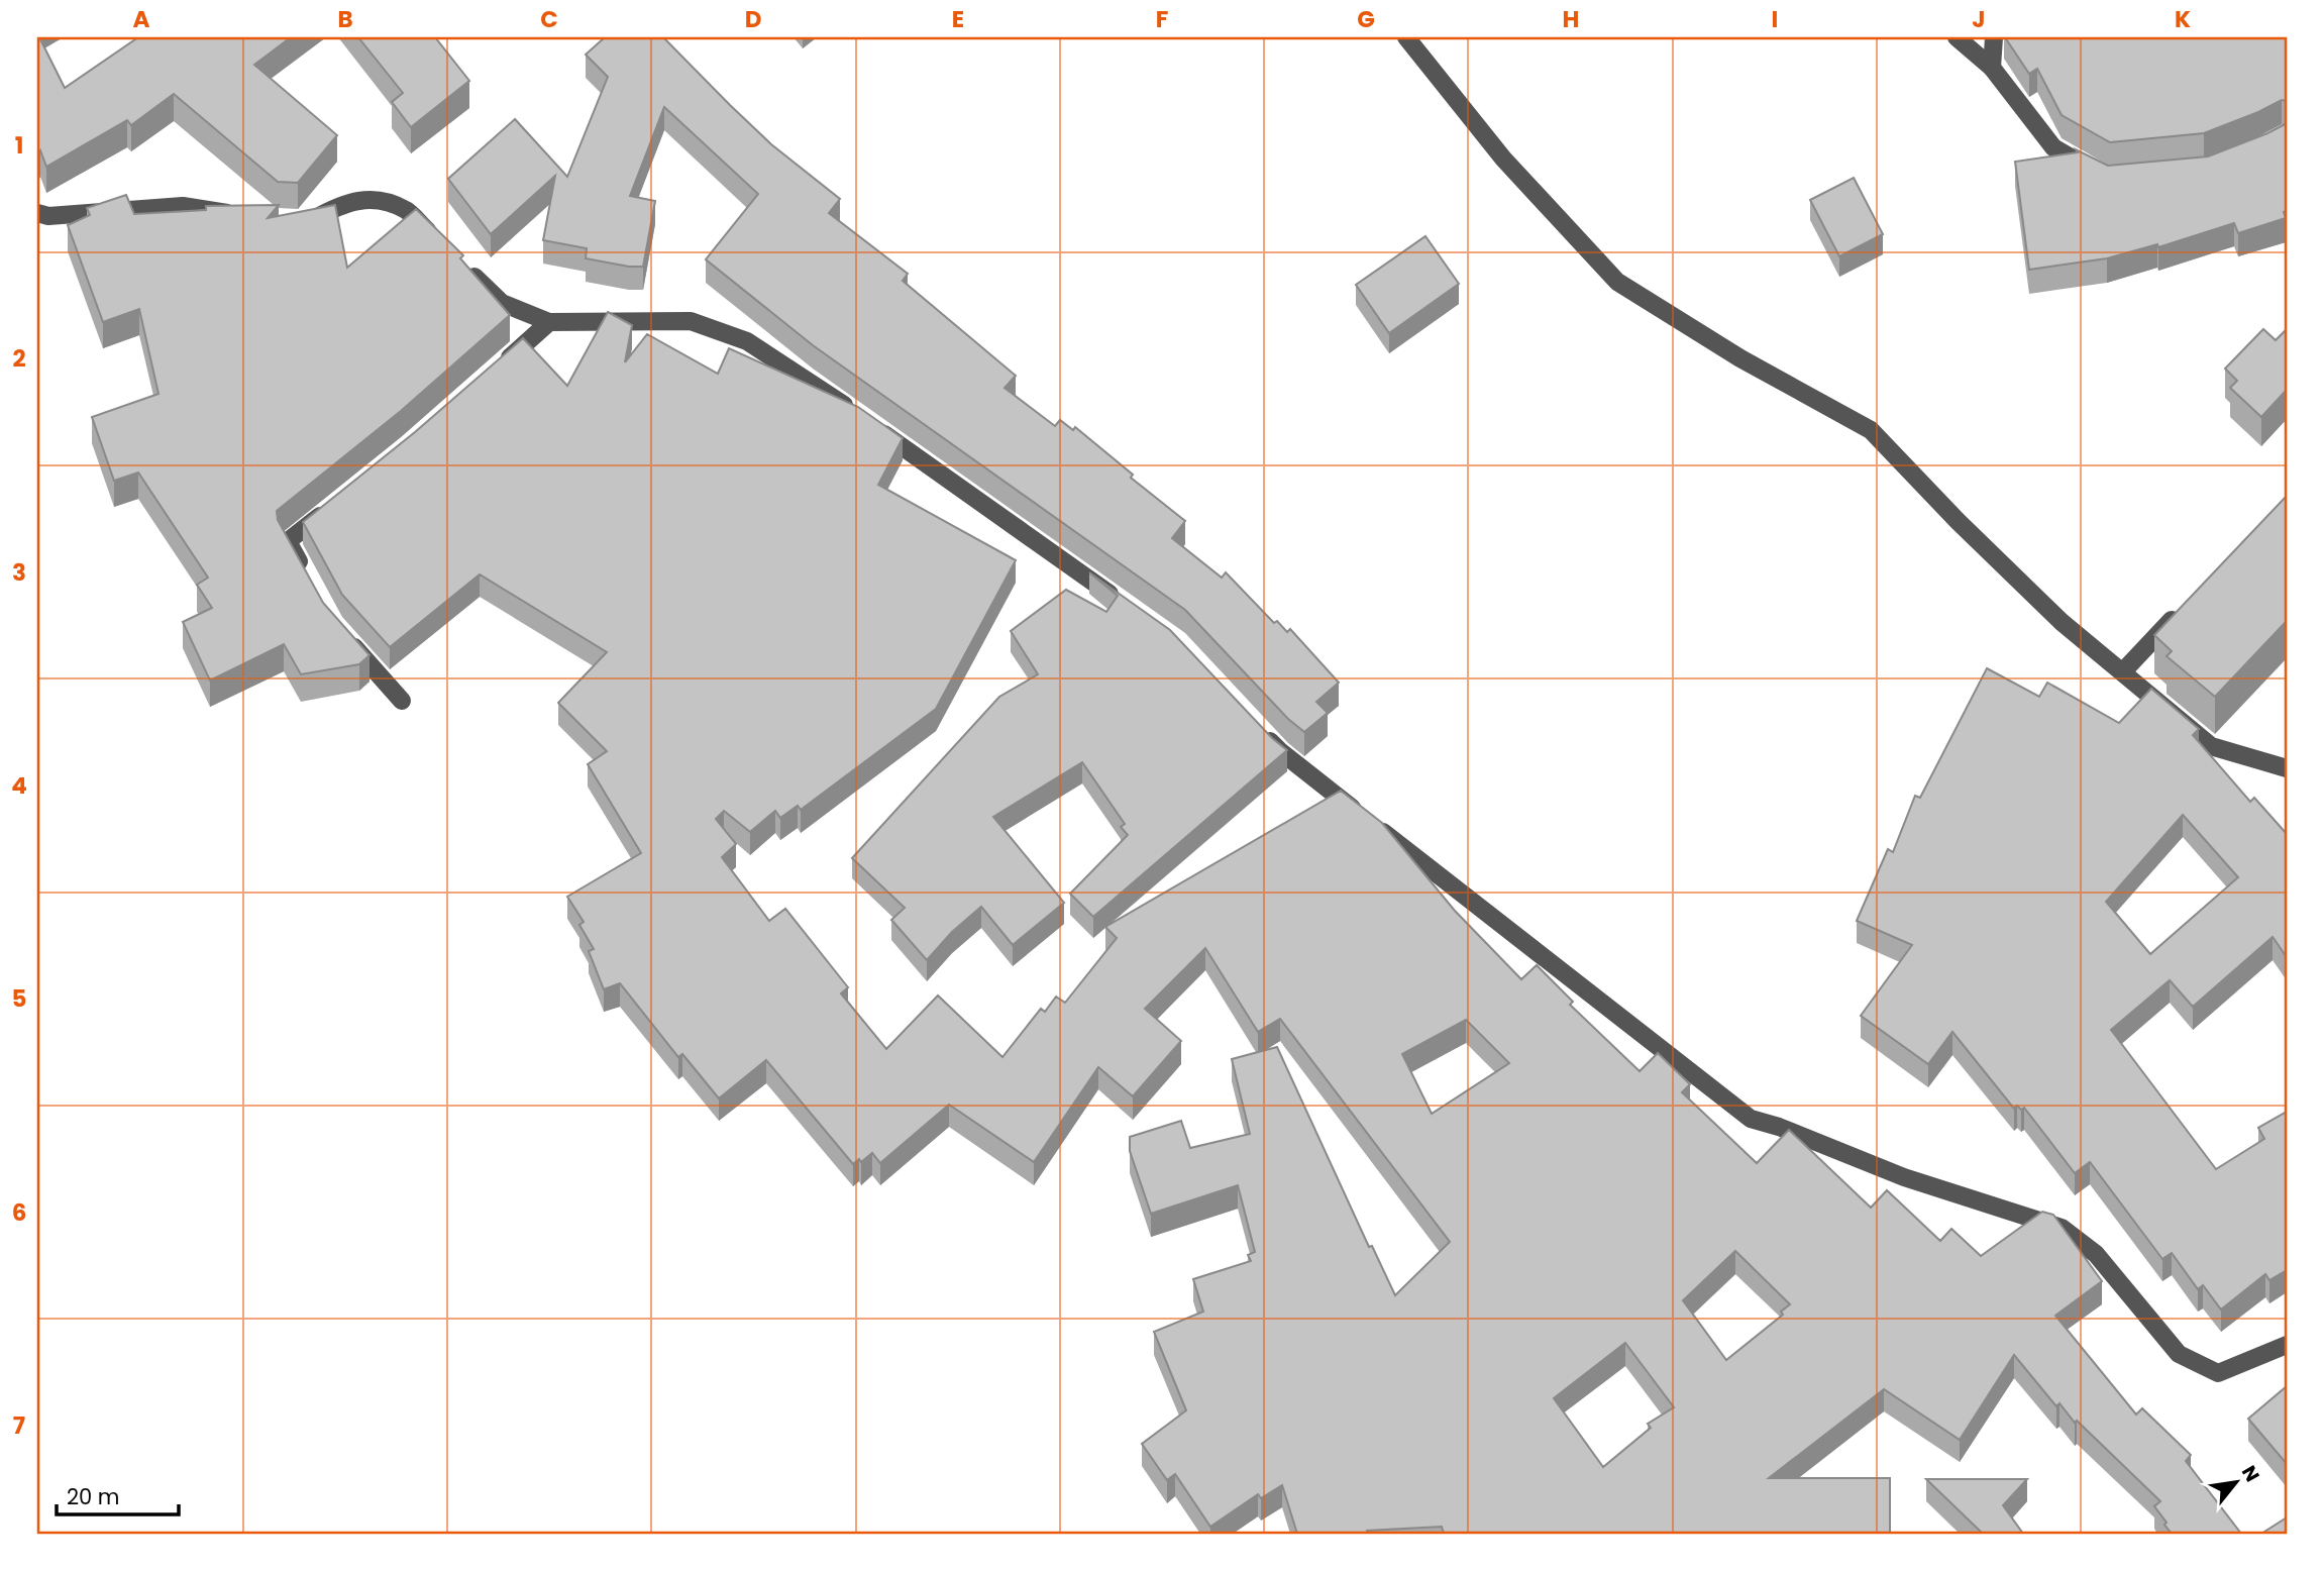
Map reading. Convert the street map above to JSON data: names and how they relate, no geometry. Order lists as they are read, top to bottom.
{
  "scale_bar": "20 m",
  "north": "top right",
  "grid": {
    "columns": [
      "A",
      "B",
      "C",
      "D",
      "E",
      "F",
      "G",
      "H",
      "I",
      "J",
      "K"
    ],
    "rows": [
      "1",
      "2",
      "3",
      "4",
      "5",
      "6",
      "7"
    ]
  }
}
